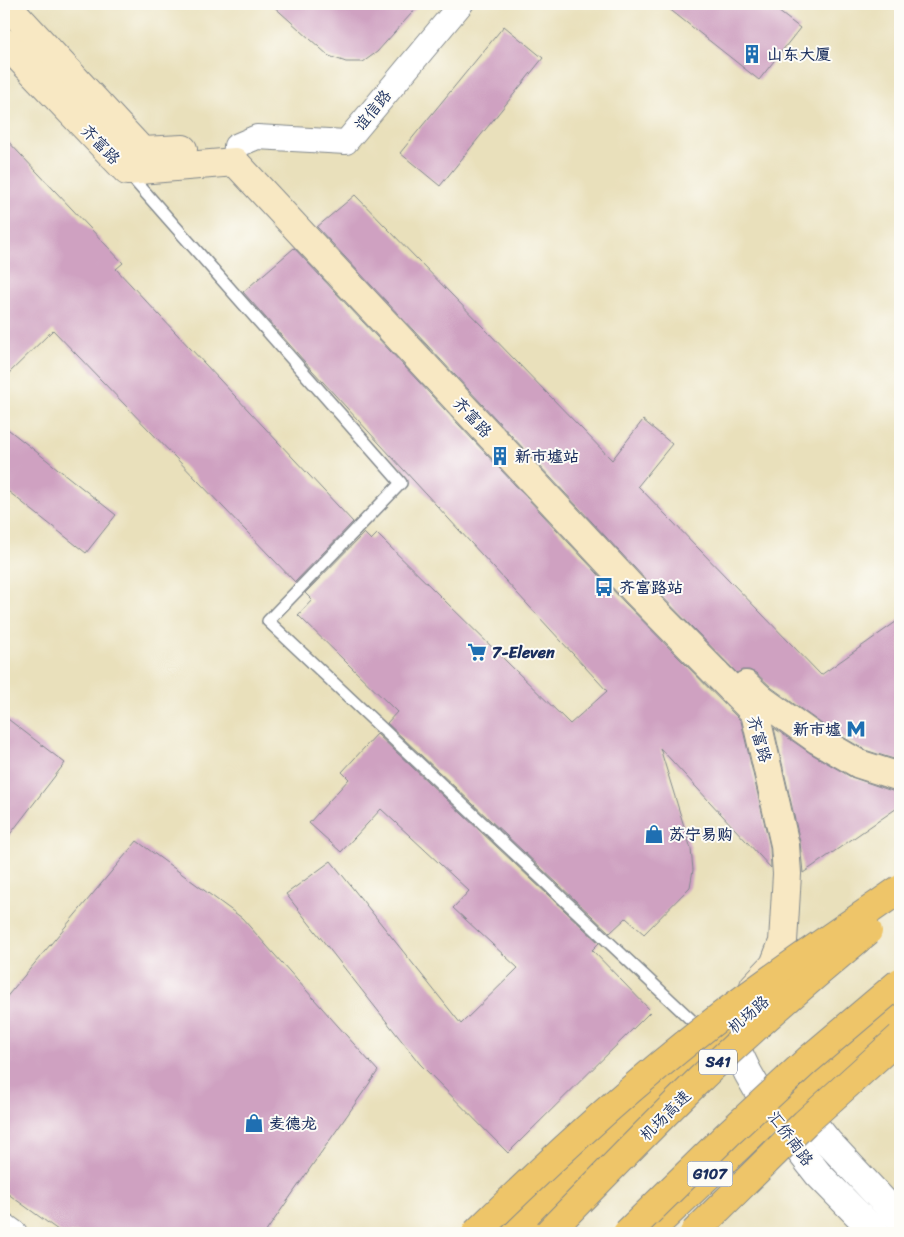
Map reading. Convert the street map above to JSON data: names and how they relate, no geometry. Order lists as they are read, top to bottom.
{
  "streets": {
    "highway": [
      "机场路",
      "S41",
      "机场高速",
      "G107"
    ],
    "main road": ["齐富路"],
    "street": ["谊信路", "汇侨南路"]
  },
  "crossings": [
    ["谊信路", "齐富路"],
    ["机场路", "汇侨南路"],
    ["汇侨南路", "G107"]
  ],
  "places": {
    "building": ["山东大厦", "新市墟站"],
    "bus stop": ["齐富路站"],
    "supermarket": ["7-Eleven"],
    "metro station": ["新市墟"],
    "shop": ["苏宁易购", "麦德龙"]
  }
}
